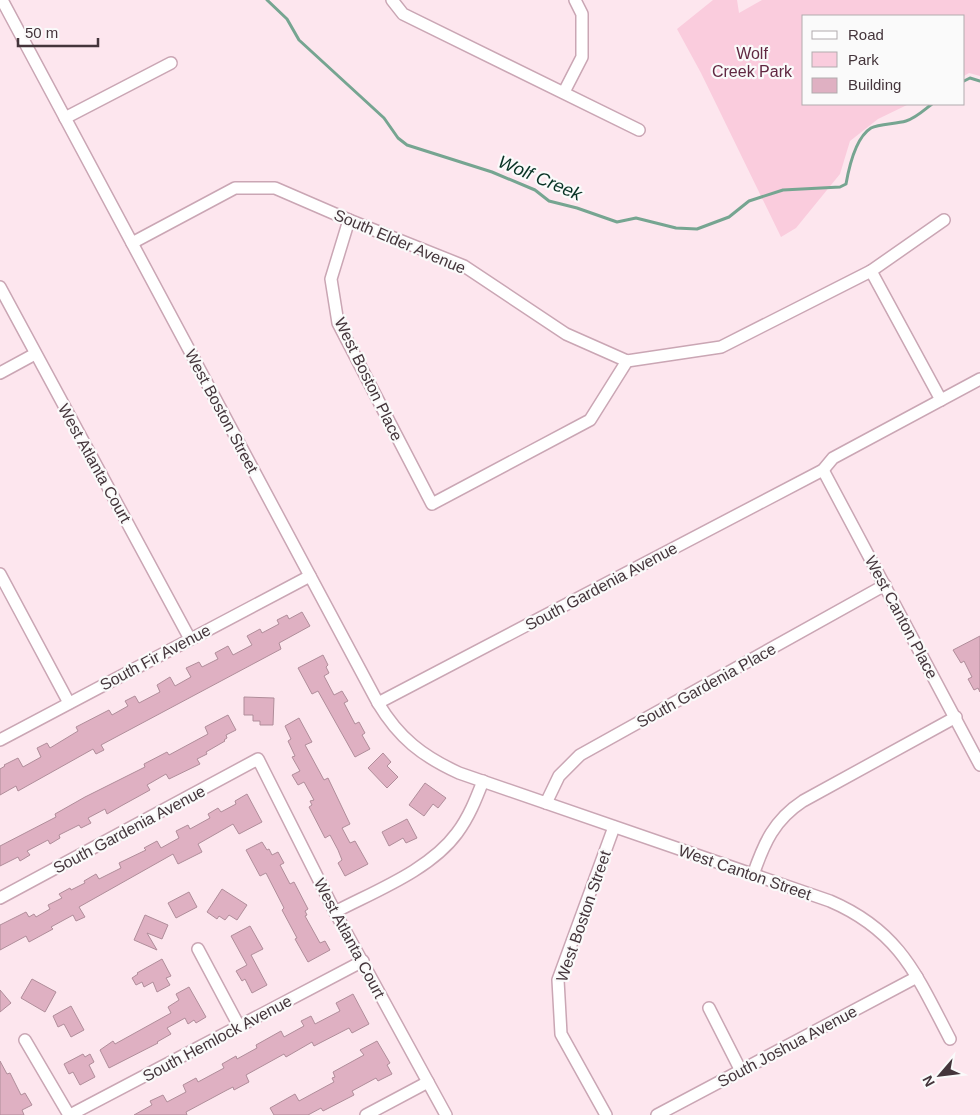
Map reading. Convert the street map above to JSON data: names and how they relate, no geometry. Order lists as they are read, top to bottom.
{
  "streets": {
    "street": [
      "South Elder Avenue",
      "West Boston Place",
      "West Boston Street",
      "West Atlanta Court",
      "South Gardenia Avenue",
      "West Canton Place",
      "South Fir Avenue",
      "South Gardenia Place",
      "West Canton Street",
      "South Hemlock Avenue",
      "South Joshua Avenue"
    ]
  },
  "crossings": [
    ["South Elder Avenue", "West Boston Place"],
    ["South Elder Avenue", "West Boston Street"],
    ["West Boston Street", "South Gardenia Avenue"],
    ["West Boston Street", "South Fir Avenue"],
    ["West Boston Street", "West Canton Street"],
    ["West Atlanta Court", "South Gardenia Avenue"],
    ["West Atlanta Court", "South Fir Avenue"],
    ["West Atlanta Court", "South Hemlock Avenue"],
    ["South Gardenia Avenue", "West Canton Place"],
    ["West Canton Place", "South Gardenia Place"],
    ["South Gardenia Place", "West Canton Street"],
    ["West Canton Street", "South Joshua Avenue"]
  ],
  "water": ["Wolf Creek"],
  "parks": ["Wolf Creek Park"],
  "legend": ["Road", "Park", "Building"],
  "scale_bar": "50 m",
  "north": "bottom left"
}
